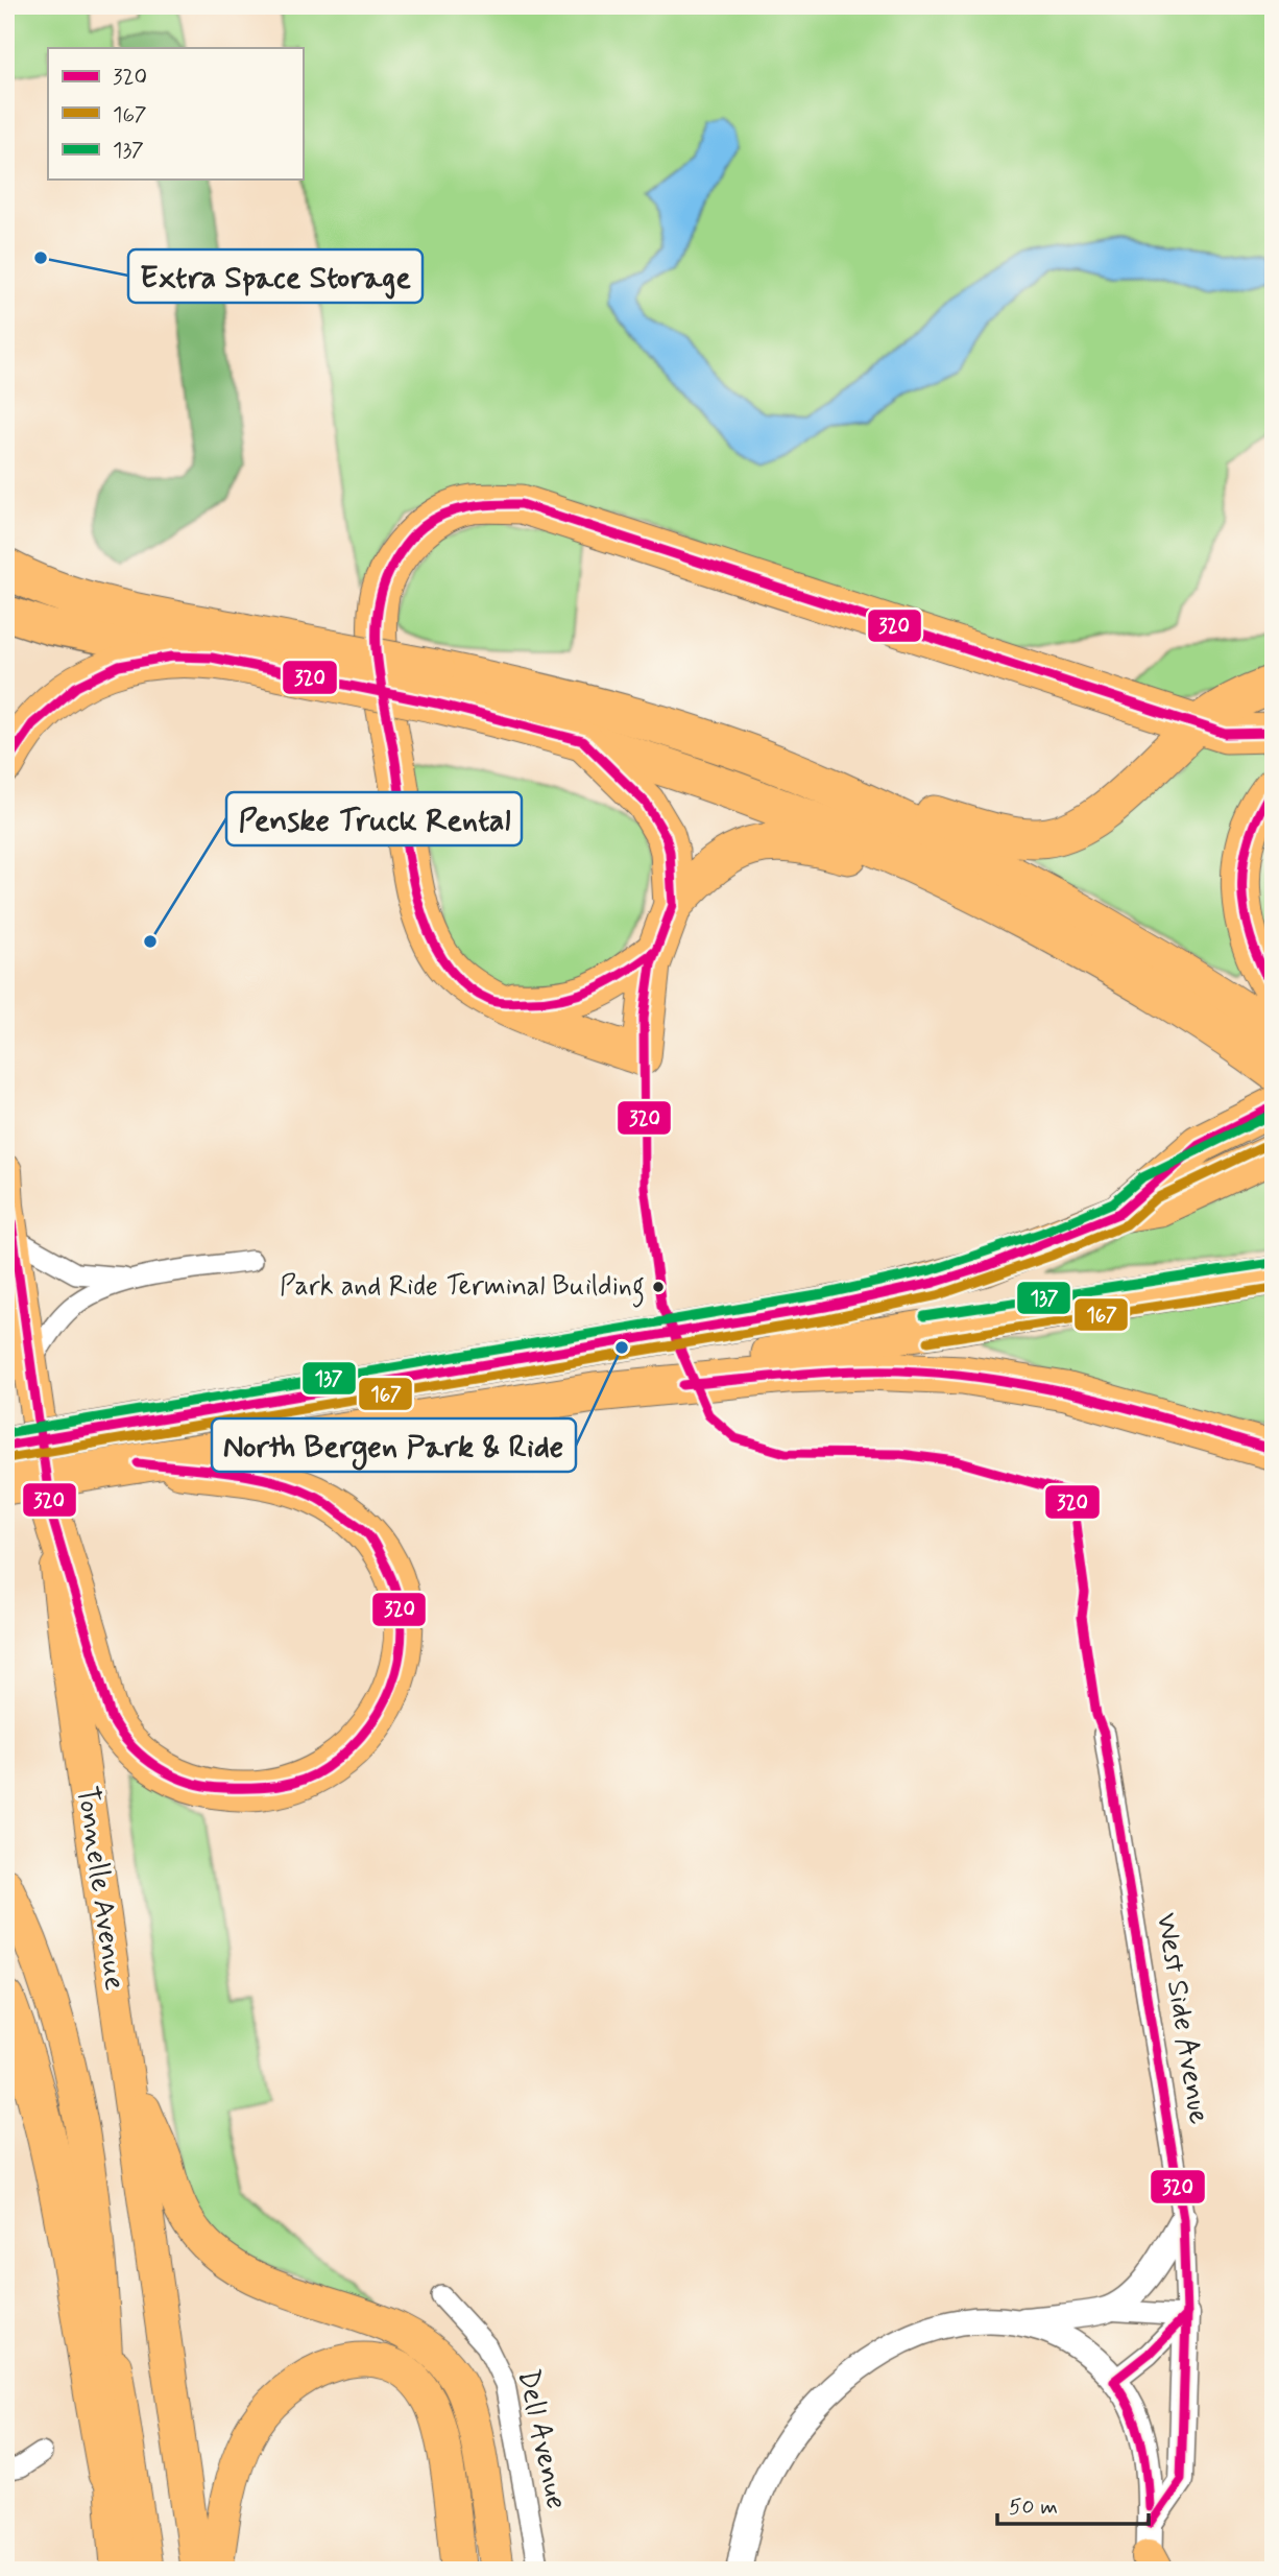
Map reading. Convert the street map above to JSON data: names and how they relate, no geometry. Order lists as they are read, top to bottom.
{
  "streets": {
    "main road": ["Tonnelle Avenue"],
    "street": ["West Side Avenue", "Dell Avenue"]
  },
  "places": [
    "Extra Space Storage",
    "Penske Truck Rental",
    "Park and Ride Terminal Building",
    "North Bergen Park & Ride"
  ],
  "lines": ["transit line 320", "transit line 137", "transit line 167"],
  "legend": ["320", "167", "137"],
  "scale_bar": "50 m"
}
